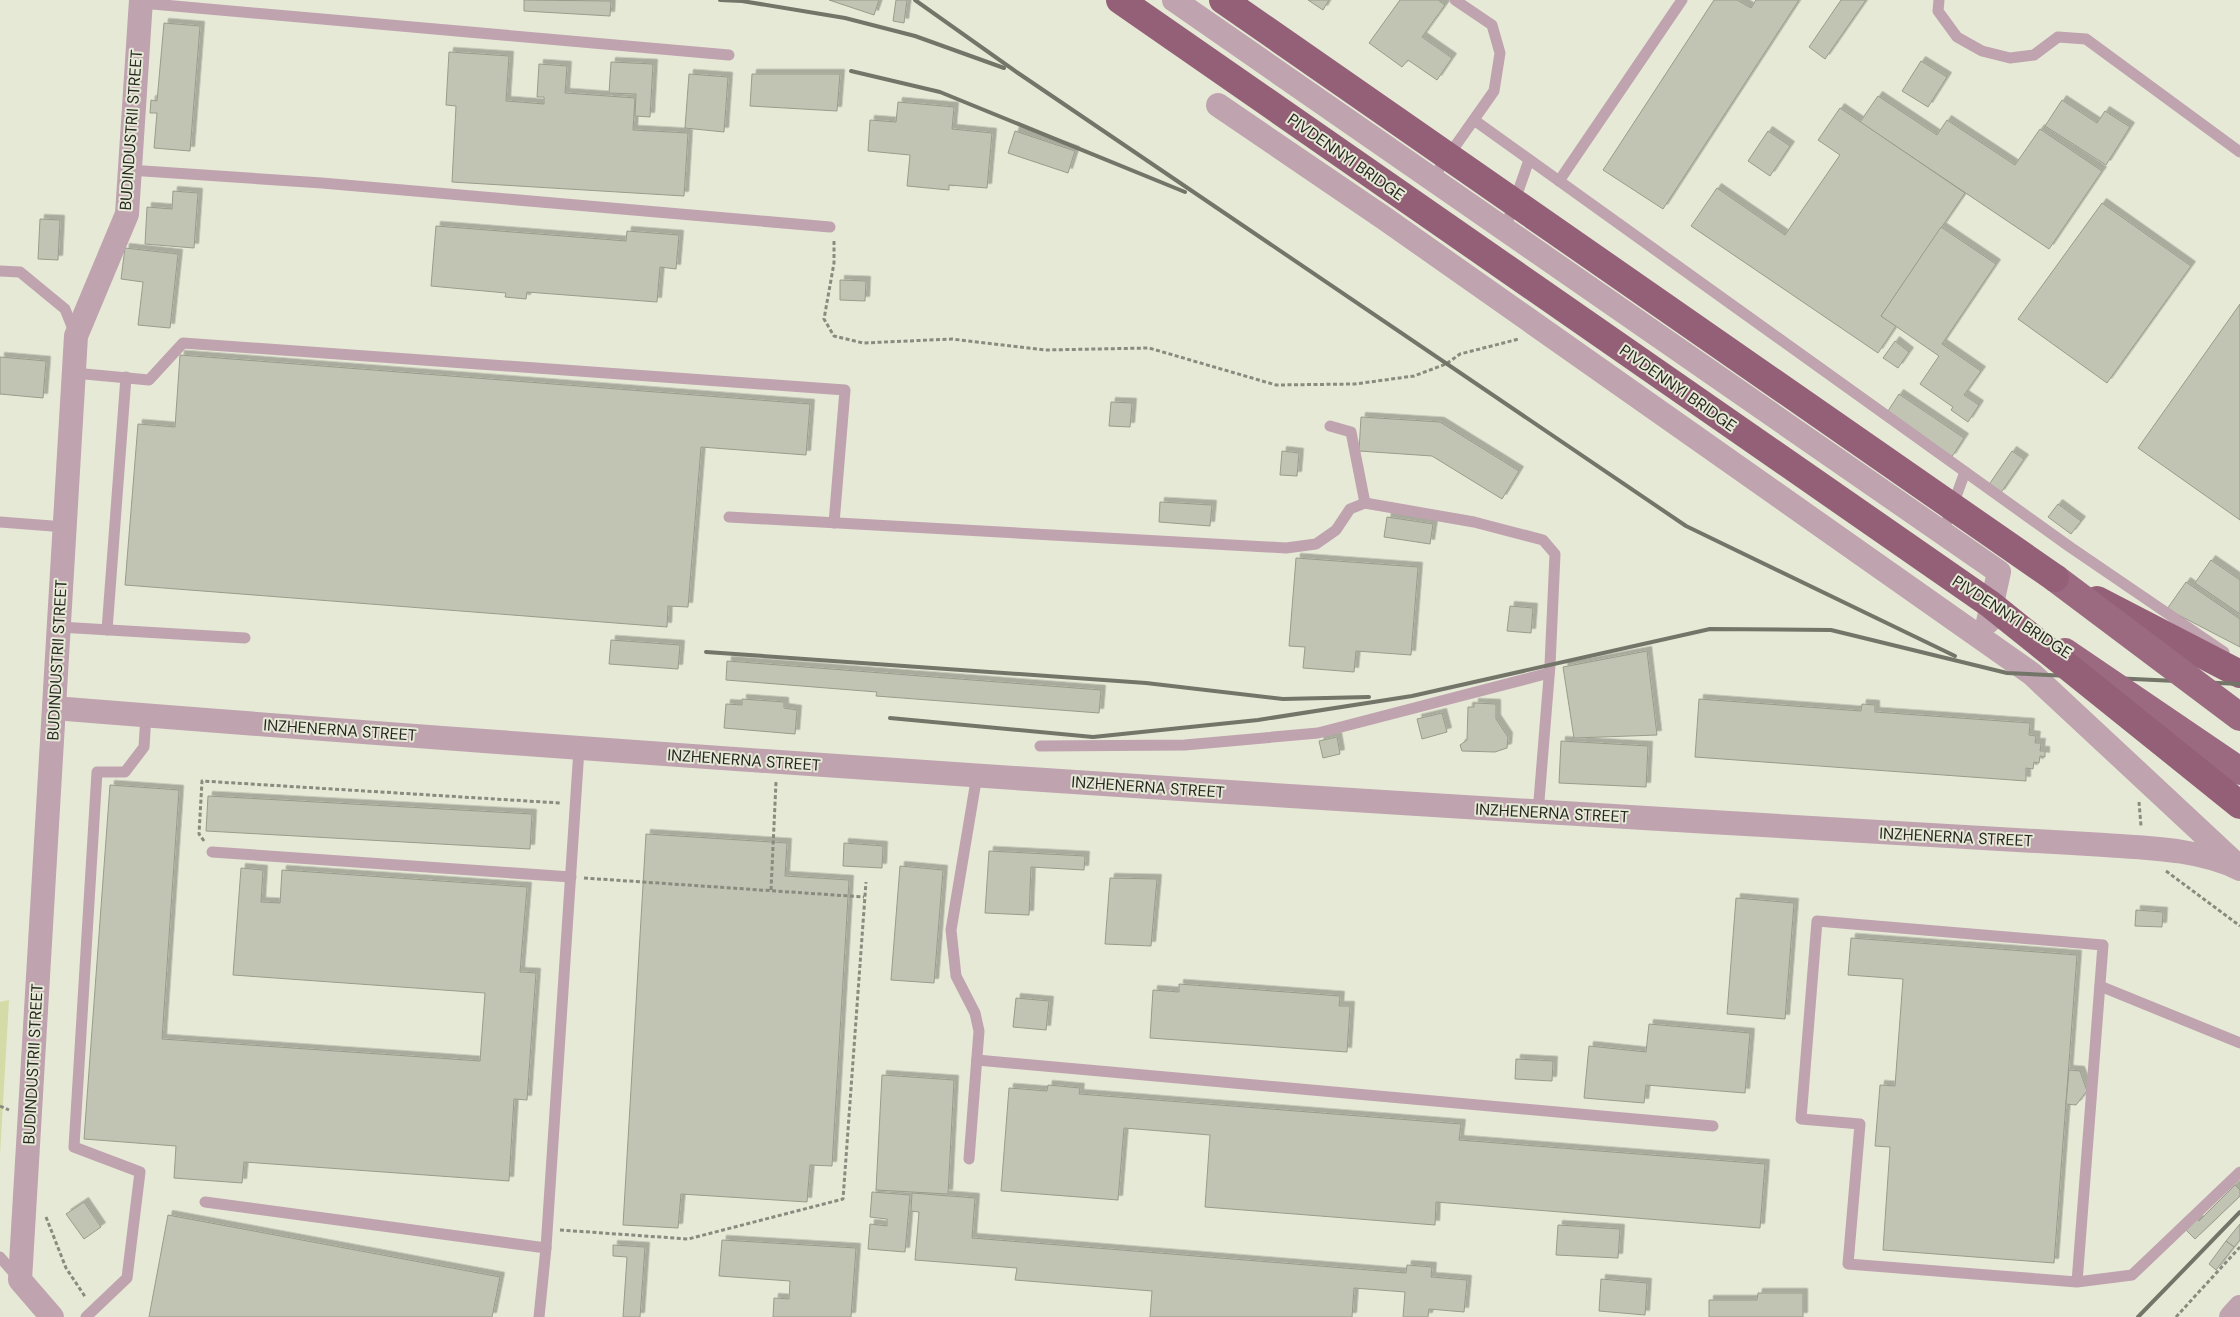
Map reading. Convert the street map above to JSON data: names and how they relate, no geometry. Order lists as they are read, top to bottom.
{
  "streets": {
    "highway": ["PIVDENNYI BRIDGE"],
    "street": ["BUDINDUSTRII STREET", "INZHENERNA STREET"]
  },
  "crossings": [
    ["BUDINDUSTRII STREET", "INZHENERNA STREET"]
  ]
}
